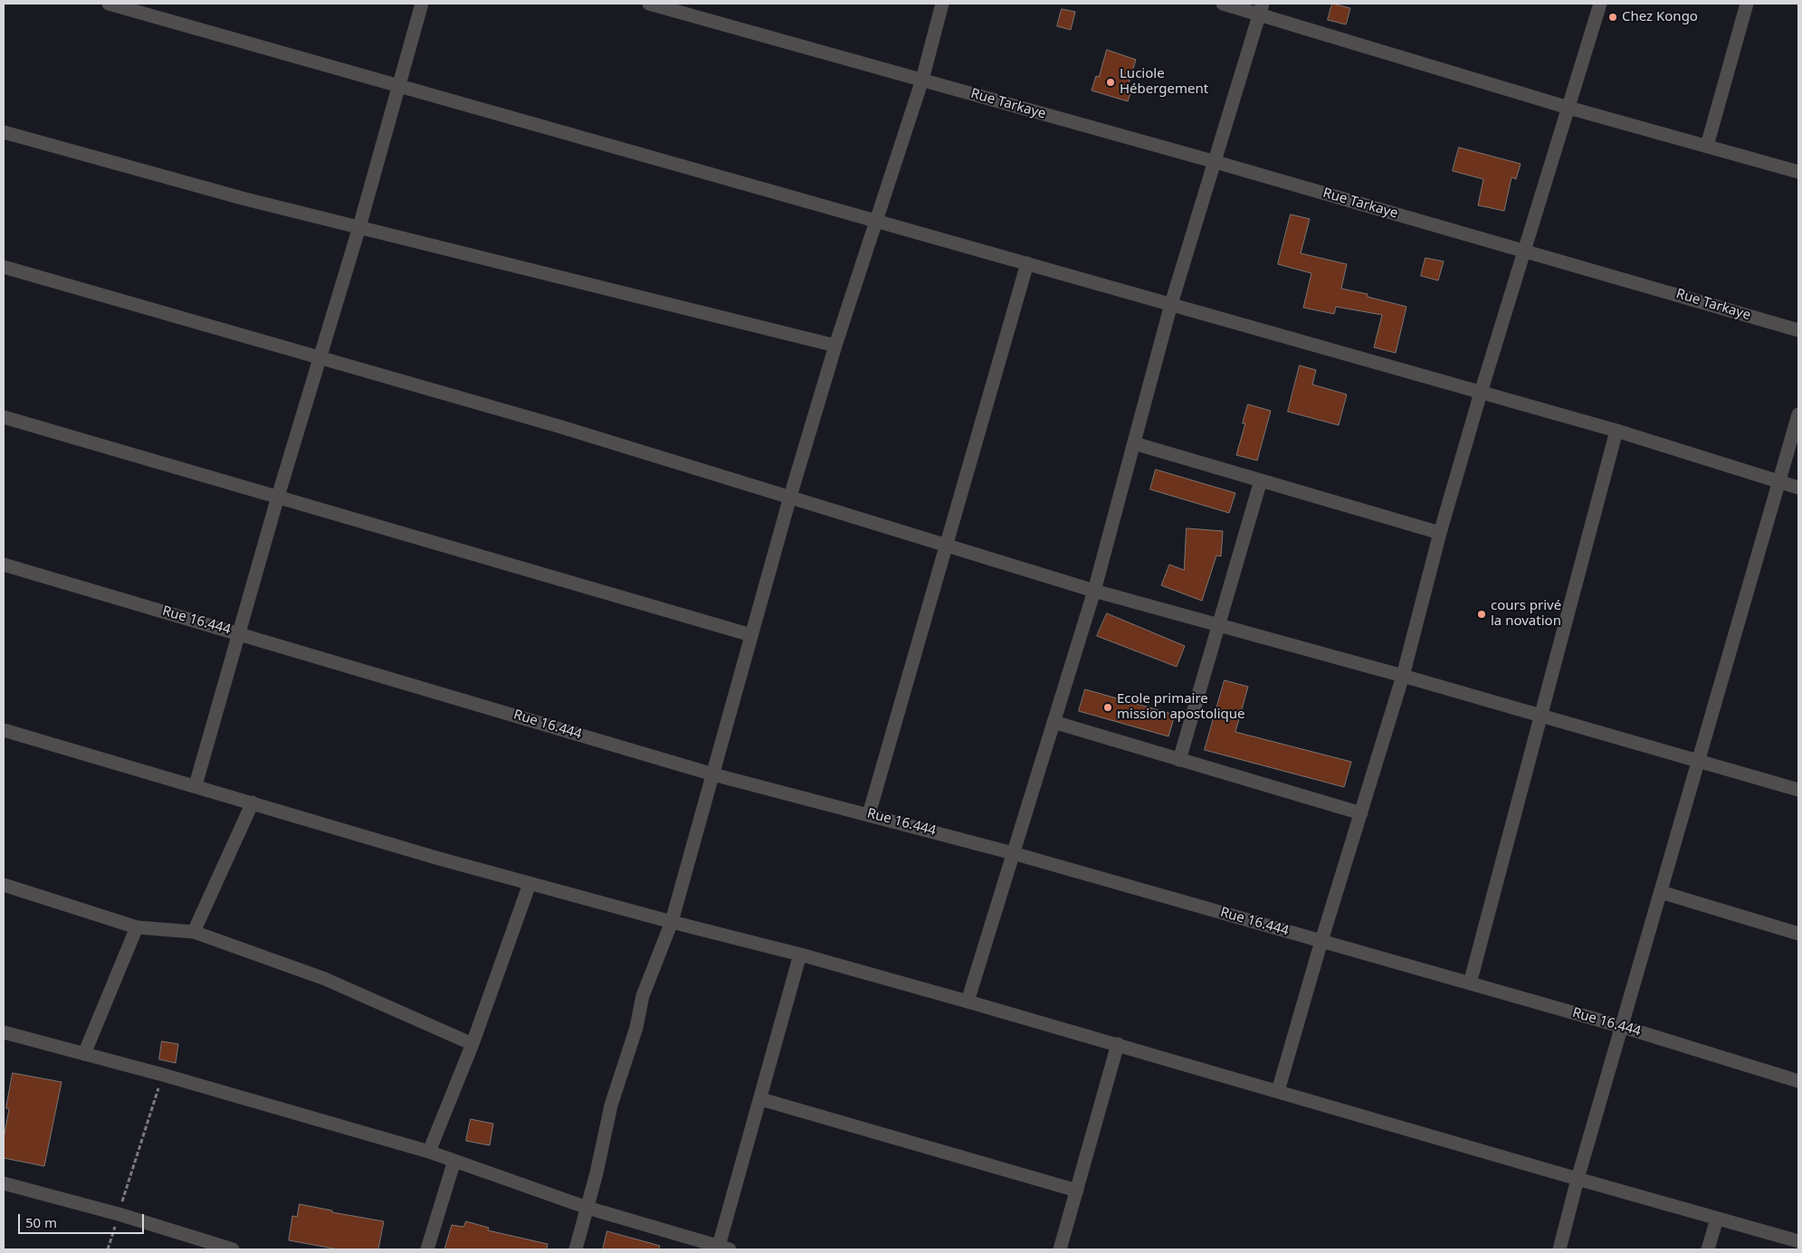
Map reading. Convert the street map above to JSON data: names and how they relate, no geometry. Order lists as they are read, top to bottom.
{
  "streets": {
    "street": ["Rue Tarkaye", "Rue 16.444"]
  },
  "places": [
    "Chez Kongo",
    "Luciole Hébergement",
    "cours privé la novation",
    "Ecole primaire mission apostolique"
  ],
  "scale_bar": "50 m"
}
